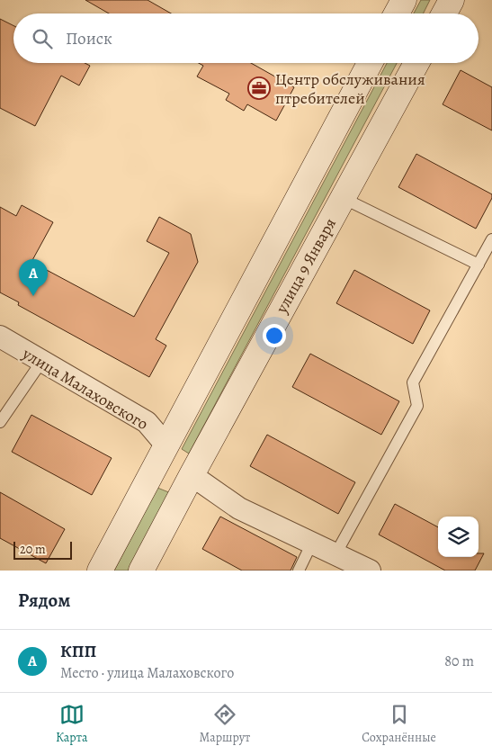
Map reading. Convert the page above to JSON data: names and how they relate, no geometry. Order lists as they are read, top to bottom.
{
  "streets": {
    "main road": ["улица 9 Января"],
    "street": ["улица Малаховского"]
  },
  "places": {
    "office": ["Центр обслуживания птребителей"]
  },
  "scale_bar": "20 m",
  "page": {
    "search": "Поиск",
    "pins": "A",
    "scale": "20 m",
    "heading": "Рядом",
    "list": [
      {
        "mark": "A",
        "name": "КПП",
        "note": "Место · улица Малаховского",
        "value": "80 m"
      }
    ],
    "nav": ["Карта", "Маршрут", "Сохранённые"]
  }
}
